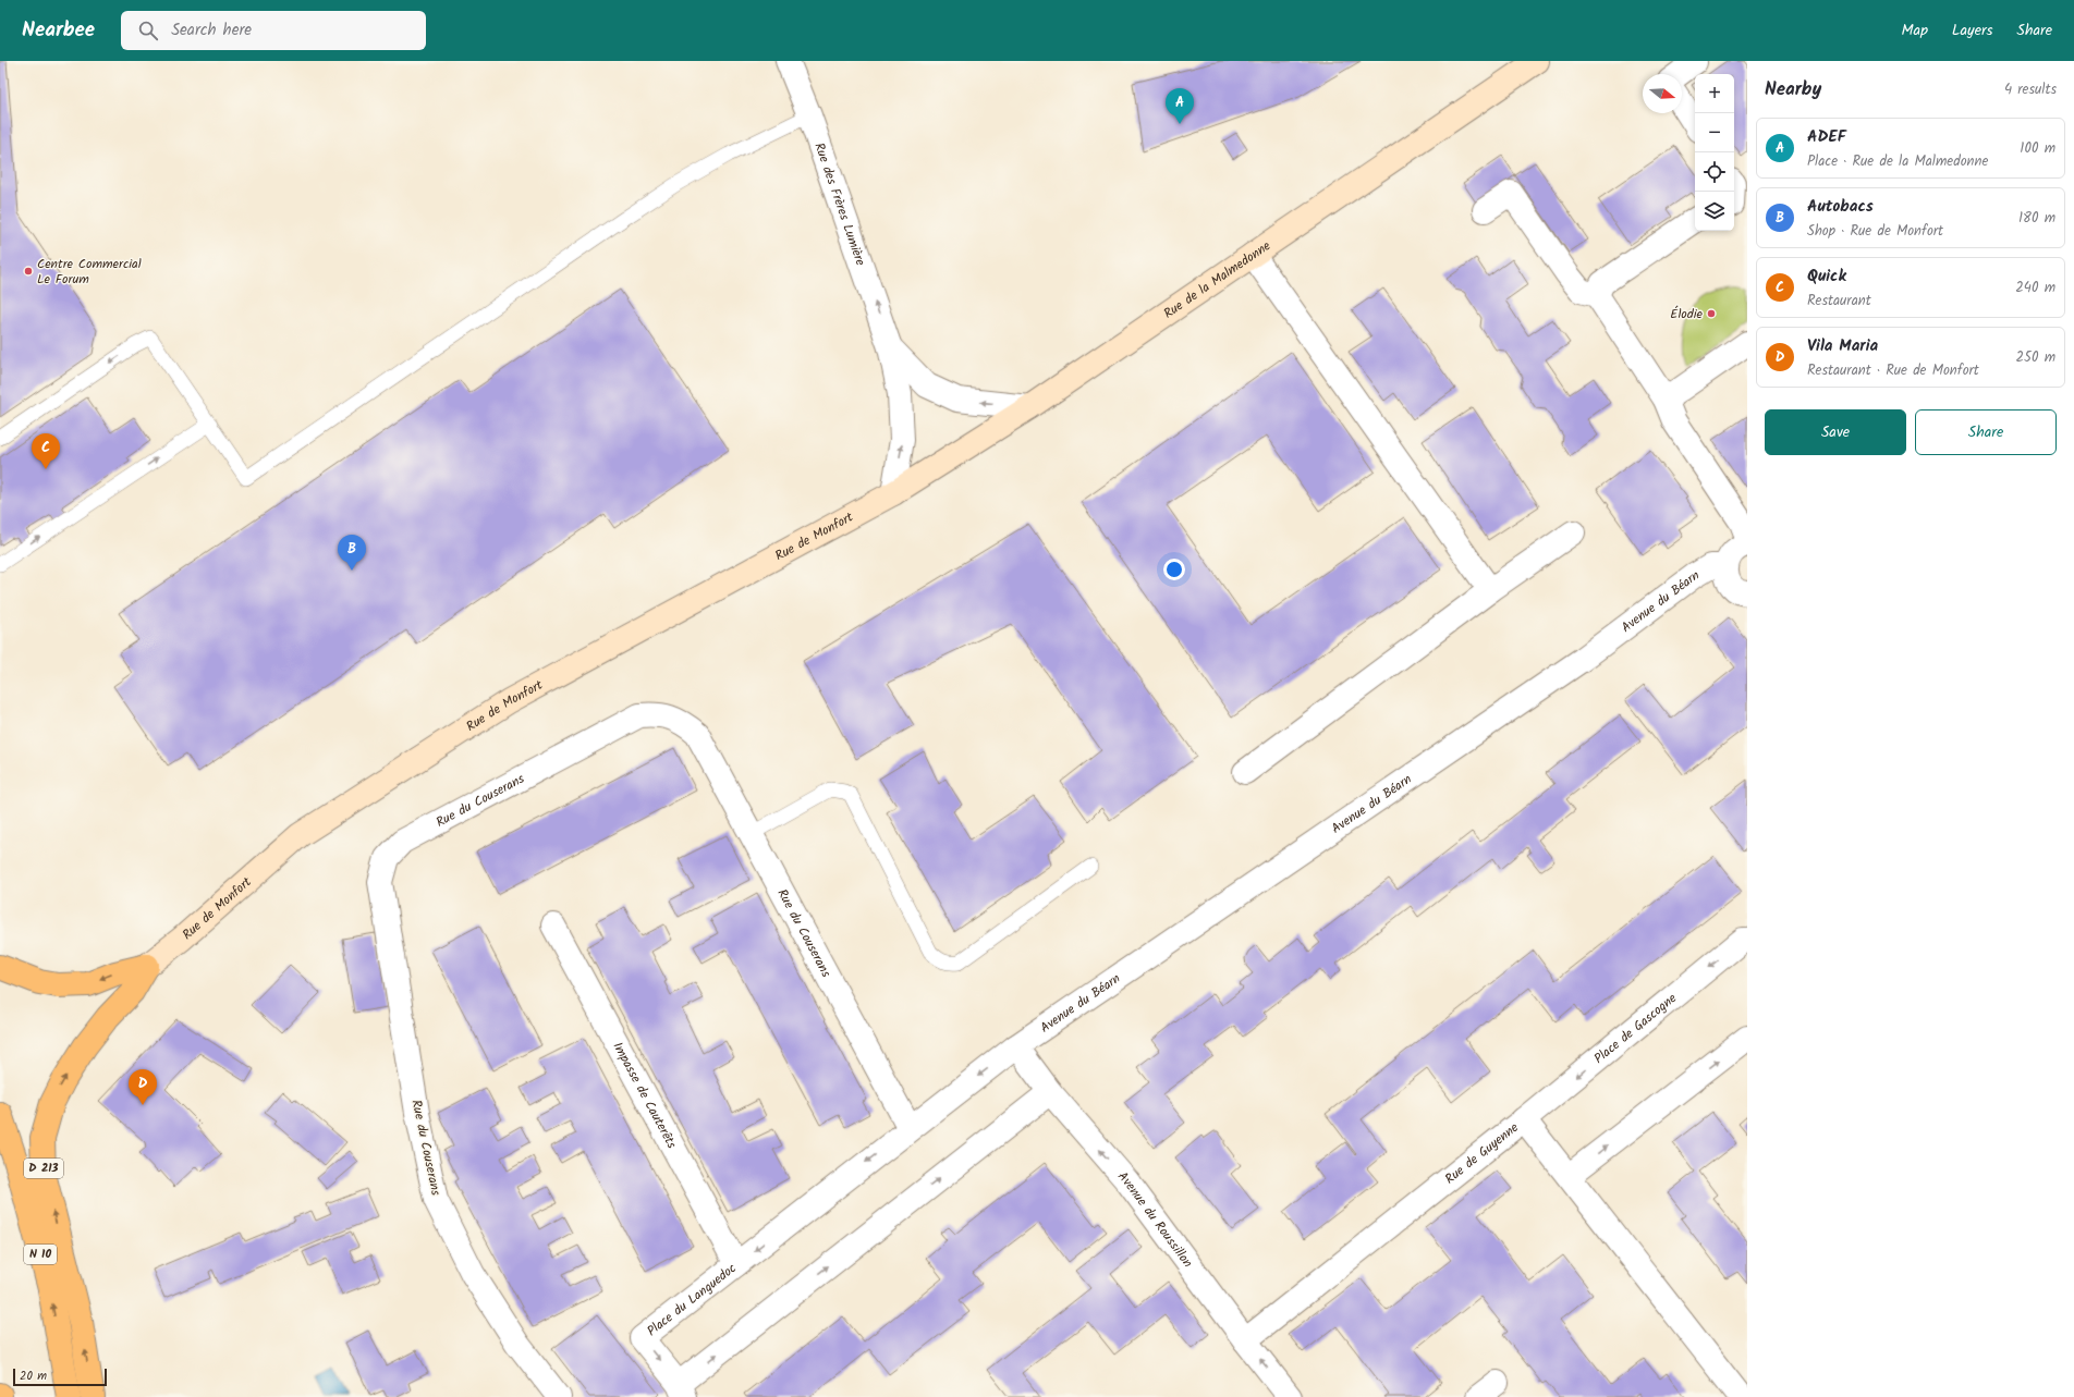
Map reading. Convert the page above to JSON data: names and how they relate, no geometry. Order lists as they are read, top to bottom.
{
  "streets": {
    "main road": ["D 213", "N 10"],
    "street": [
      "Rue des Frères Lumière",
      "Rue de la Malmedonne",
      "Rue de Monfort",
      "Avenue du Béarn",
      "Rue du Couserans",
      "Place de Gascogne",
      "Impasse de Cauterêts",
      "Rue de Guyenne",
      "Avenue du Roussillon",
      "Place du Languedoc"
    ]
  },
  "crossings": [
    ["Rue des Frères Lumière", "Rue de la Malmedonne"],
    ["Rue des Frères Lumière", "Rue de Monfort"],
    ["Rue de la Malmedonne", "Rue de Monfort"],
    ["Rue de Monfort", "D 213"],
    ["Avenue du Béarn", "Avenue du Roussillon"],
    ["Avenue du Béarn", "Place du Languedoc"],
    ["Rue du Couserans", "Place du Languedoc"],
    ["Place de Gascogne", "Rue de Guyenne"],
    ["Impasse de Cauterêts", "Place du Languedoc"],
    ["Rue de Guyenne", "Avenue du Roussillon"],
    ["Avenue du Roussillon", "Place du Languedoc"]
  ],
  "one_way": ["Rue des Frères Lumière", "Avenue du Roussillon"],
  "places": ["Centre Commercial Le Forum", "Élodie"],
  "scale_bar": "20 m",
  "north": "right",
  "page": {
    "header": "Nearbee",
    "search": "Search here",
    "nav": ["Map", "Layers", "Share"],
    "heading": ["Nearby", "4 results"],
    "map_buttons": ["+", "−"],
    "pins": [
      "A",
      "C",
      "B",
      "D"
    ],
    "list": [
      {
        "mark": "A",
        "name": "ADEF",
        "note": "Place · Rue de la Malmedonne",
        "value": "100 m"
      },
      {
        "mark": "B",
        "name": "Autobacs",
        "note": "Shop · Rue de Monfort",
        "value": "180 m"
      },
      {
        "mark": "C",
        "name": "Quick",
        "note": "Restaurant",
        "value": "240 m"
      },
      {
        "mark": "D",
        "name": "Vila Maria",
        "note": "Restaurant · Rue de Monfort",
        "value": "250 m"
      }
    ],
    "buttons": ["Save", "Share"],
    "scale": "20 m"
  }
}
